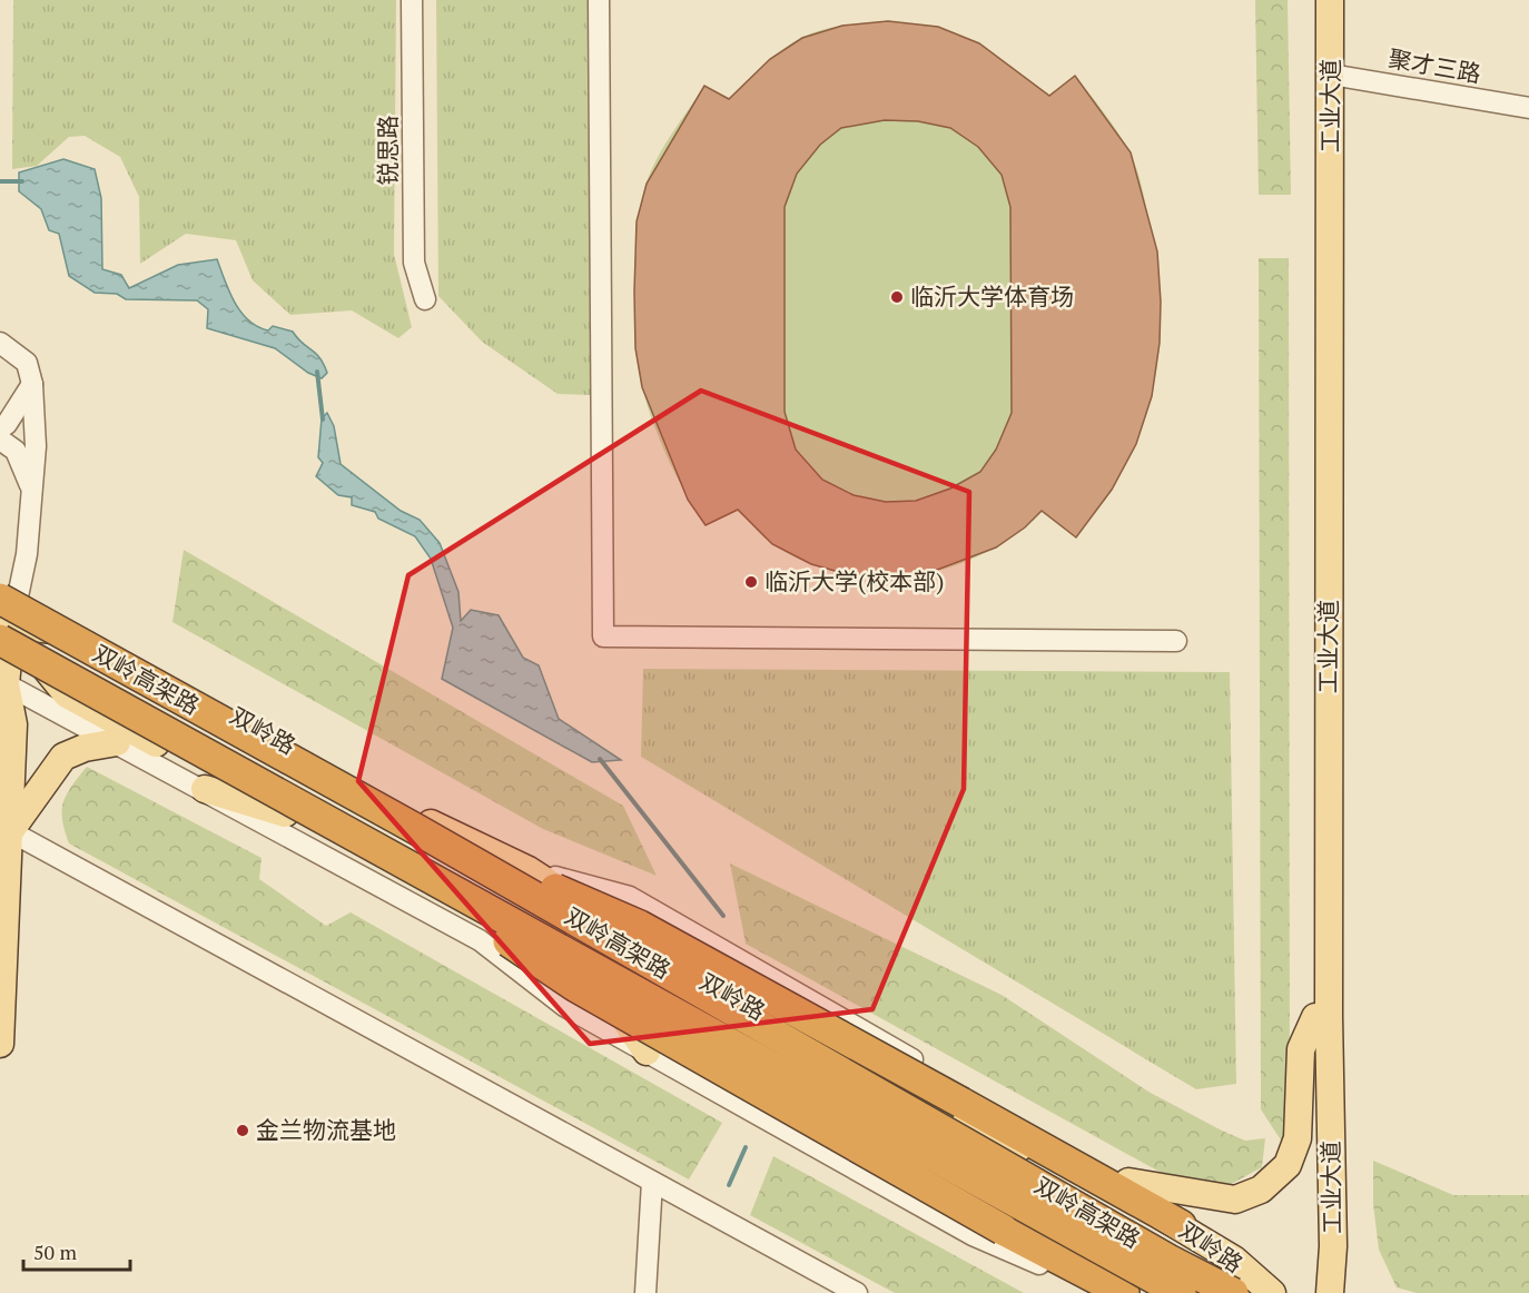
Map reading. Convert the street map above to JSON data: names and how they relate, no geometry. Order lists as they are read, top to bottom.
{
  "streets": {
    "highway": ["双岭高架路"],
    "main road": ["工业大道", "双岭路"],
    "street": ["聚才三路", "锐思路"]
  },
  "crossings": [
    ["聚才三路", "工业大道"],
    ["双岭高架路", "双岭路"]
  ],
  "places": ["临沂大学体育场", "临沂大学(校本部)", "金兰物流基地"],
  "scale_bar": "50 m"
}
